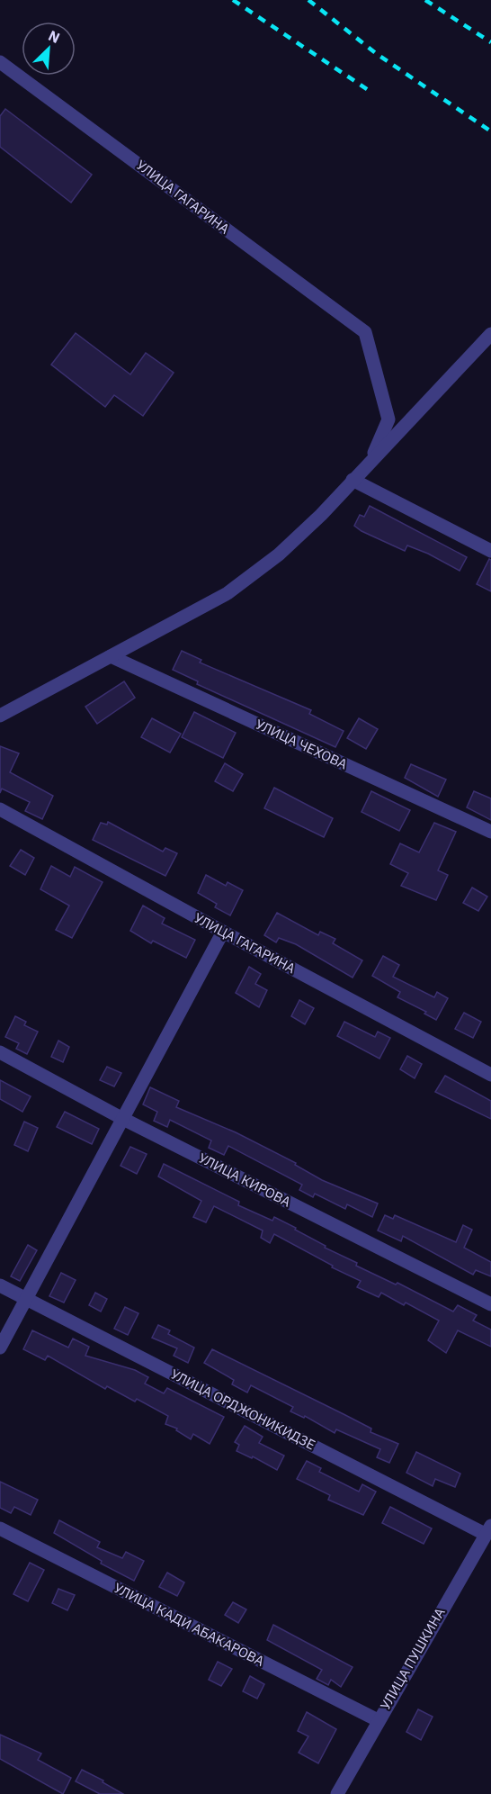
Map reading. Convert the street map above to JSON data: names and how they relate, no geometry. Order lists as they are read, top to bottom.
{
  "streets": {
    "street": [
      "УЛИЦА ГАГАРИНА",
      "УЛИЦА ЧЕХОВА",
      "УЛИЦА КИРОВА",
      "УЛИЦА ОРДЖОНИКИДЗЕ",
      "УЛИЦА КАДИ АБАКАРОВА",
      "УЛИЦА ПУШКИНА"
    ]
  },
  "crossings": [
    ["УЛИЦА ОРДЖОНИКИДЗЕ", "УЛИЦА ПУШКИНА"],
    ["УЛИЦА КАДИ АБАКАРОВА", "УЛИЦА ПУШКИНА"]
  ],
  "north": "top right"
}
